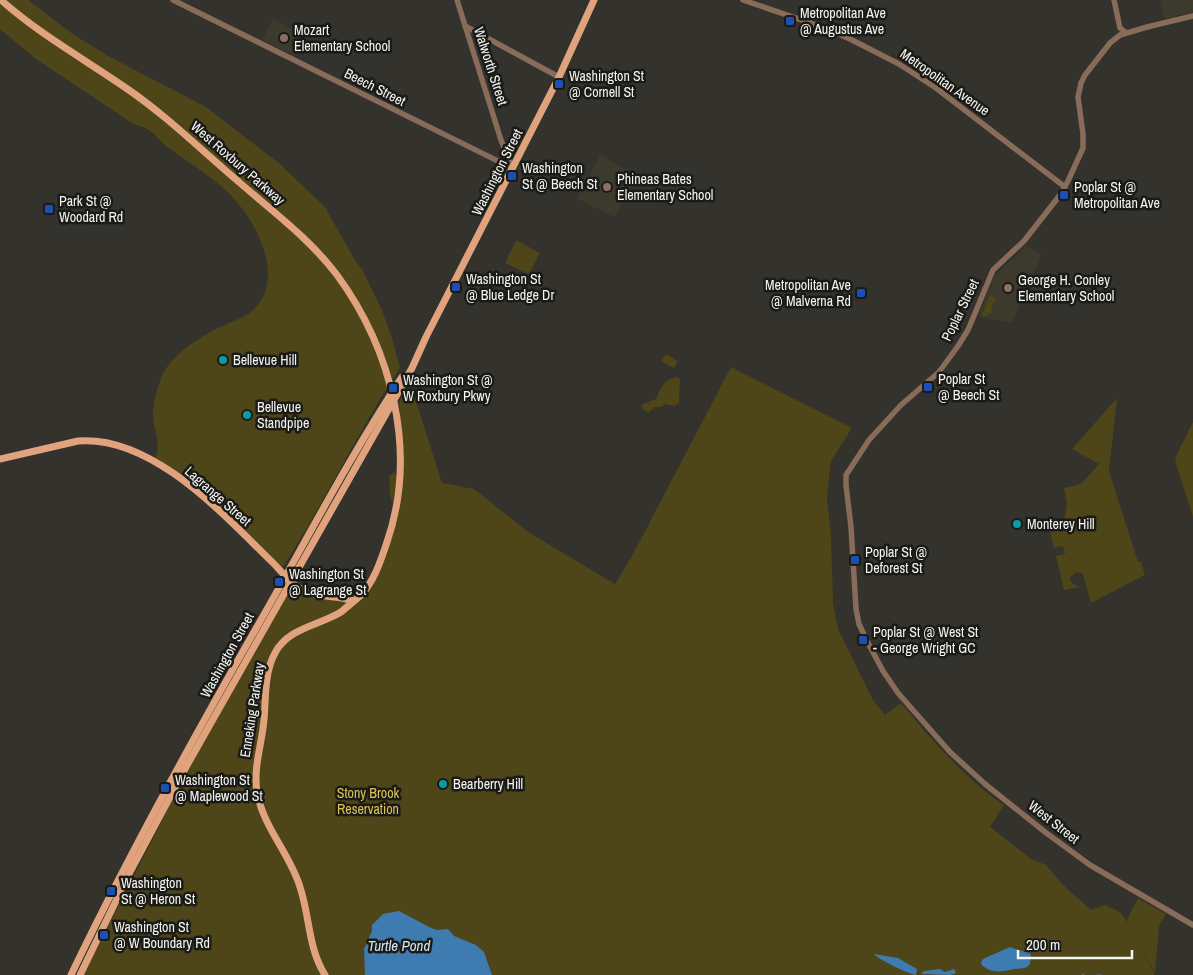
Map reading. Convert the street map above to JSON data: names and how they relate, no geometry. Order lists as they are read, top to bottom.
{
  "streets": {
    "main road": [
      "West Roxbury Parkway",
      "Washington Street",
      "Lagrange Street",
      "Enneking Parkway"
    ],
    "street": [
      "Walworth Street",
      "Metropolitan Avenue",
      "Beech Street",
      "Poplar Street",
      "West Street"
    ]
  },
  "crossings": [
    ["Walworth Street", "Beech Street"],
    ["Walworth Street", "Washington Street"],
    ["Metropolitan Avenue", "Poplar Street"],
    ["Beech Street", "Washington Street"],
    ["West Roxbury Parkway", "Washington Street"],
    ["West Roxbury Parkway", "Enneking Parkway"],
    ["Washington Street", "Lagrange Street"],
    ["Washington Street", "Enneking Parkway"],
    ["Poplar Street", "West Street"],
    ["Lagrange Street", "Enneking Parkway"]
  ],
  "water": ["Turtle Pond"],
  "parks": ["Stony Brook Reservation"],
  "places": {
    "transit": [
      "Metropolitan Ave @ Augustus Ave",
      "Washington St @ Cornell St",
      "Washington St @ Beech St",
      "Poplar St @ Metropolitan Ave",
      "Park St @ Woodard Rd",
      "Washington St @ Blue Ledge Dr",
      "Metropolitan Ave @ Malverna Rd",
      "Poplar St @ Beech St",
      "Washington St @ W Roxbury Pkwy",
      "Poplar St @ Deforest St",
      "Washington St @ Lagrange St",
      "Poplar St @ West St - George Wright GC",
      "Washington St @ Maplewood St",
      "Washington St @ Heron St",
      "Washington St @ W Boundary Rd"
    ],
    "other": [
      "Mozart Elementary School",
      "Phineas Bates Elementary School",
      "George H. Conley Elementary School",
      "Bellevue Hill",
      "Bellevue Standpipe",
      "Monterey Hill",
      "Bearberry Hill"
    ]
  },
  "scale_bar": "200 m"
}
